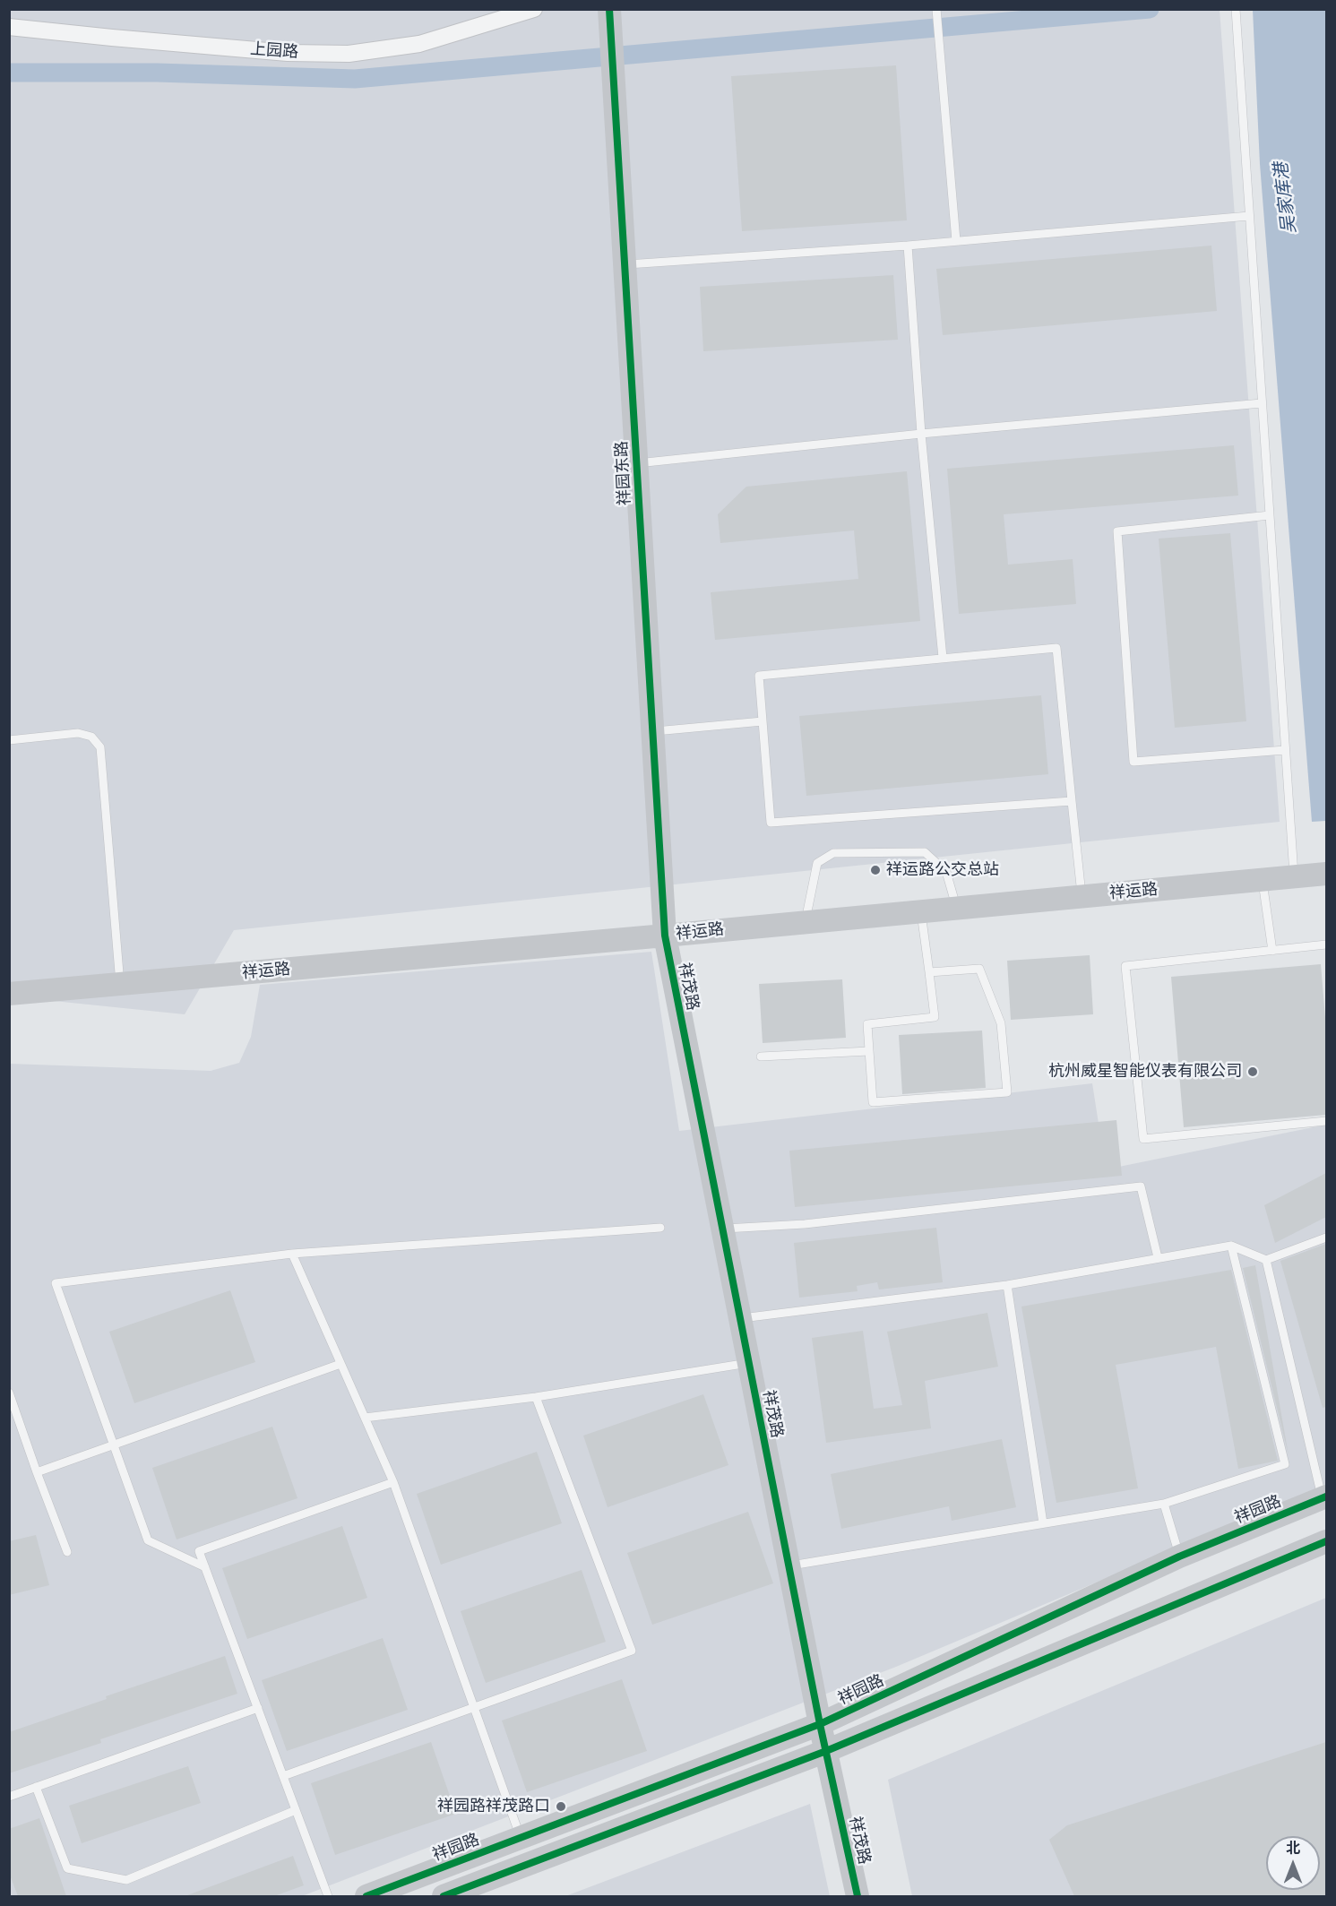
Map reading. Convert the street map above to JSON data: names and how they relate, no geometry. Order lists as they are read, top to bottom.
{
  "streets": {
    "street": [
      "上园路",
      "祥园东路",
      "祥运路",
      "祥茂路",
      "祥园路"
    ]
  },
  "crossings": [
    ["祥园东路", "祥运路"],
    ["祥园东路", "祥茂路"],
    ["祥运路", "祥茂路"],
    ["祥茂路", "祥园路"]
  ],
  "water": ["吴家库港"],
  "places": ["祥运路公交总站", "杭州威星智能仪表有限公司", "祥园路祥茂路口"],
  "north": "top"
}
